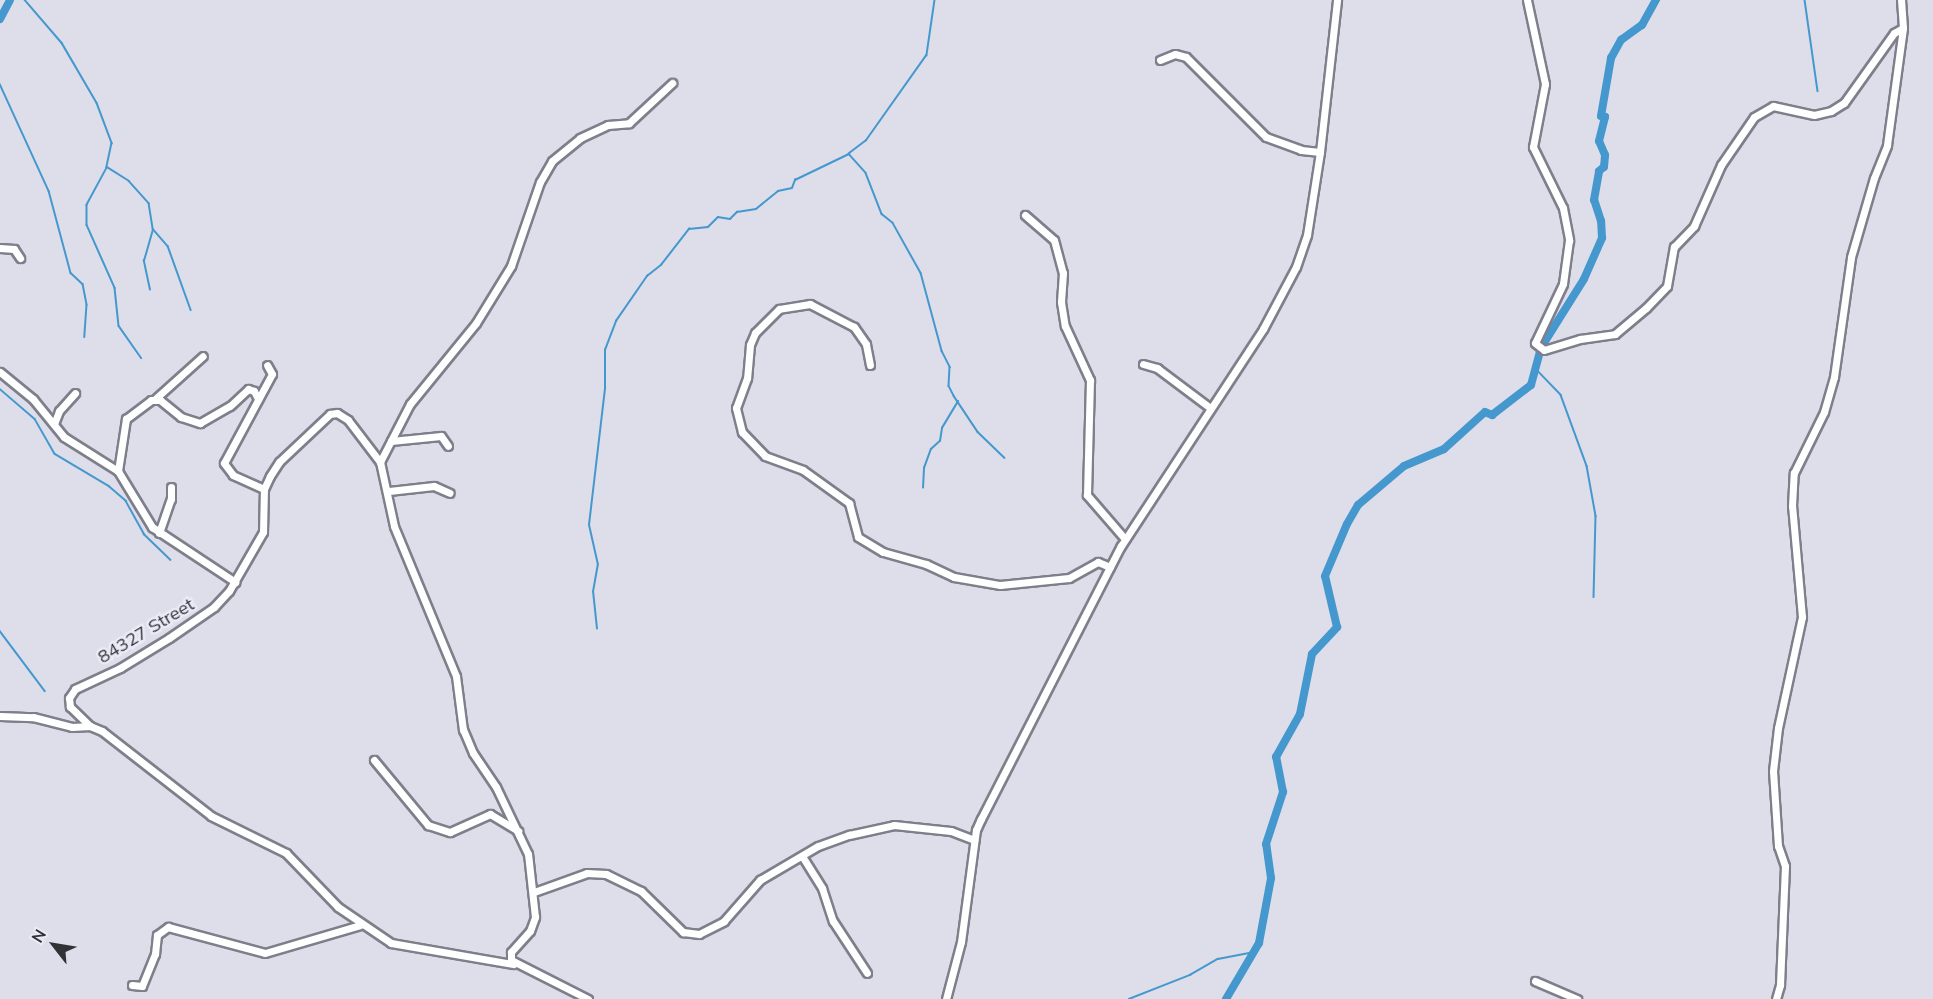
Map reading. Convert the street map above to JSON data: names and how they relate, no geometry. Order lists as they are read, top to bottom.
{
  "streets": {
    "street": ["84327 Street"]
  },
  "north": "top left"
}
